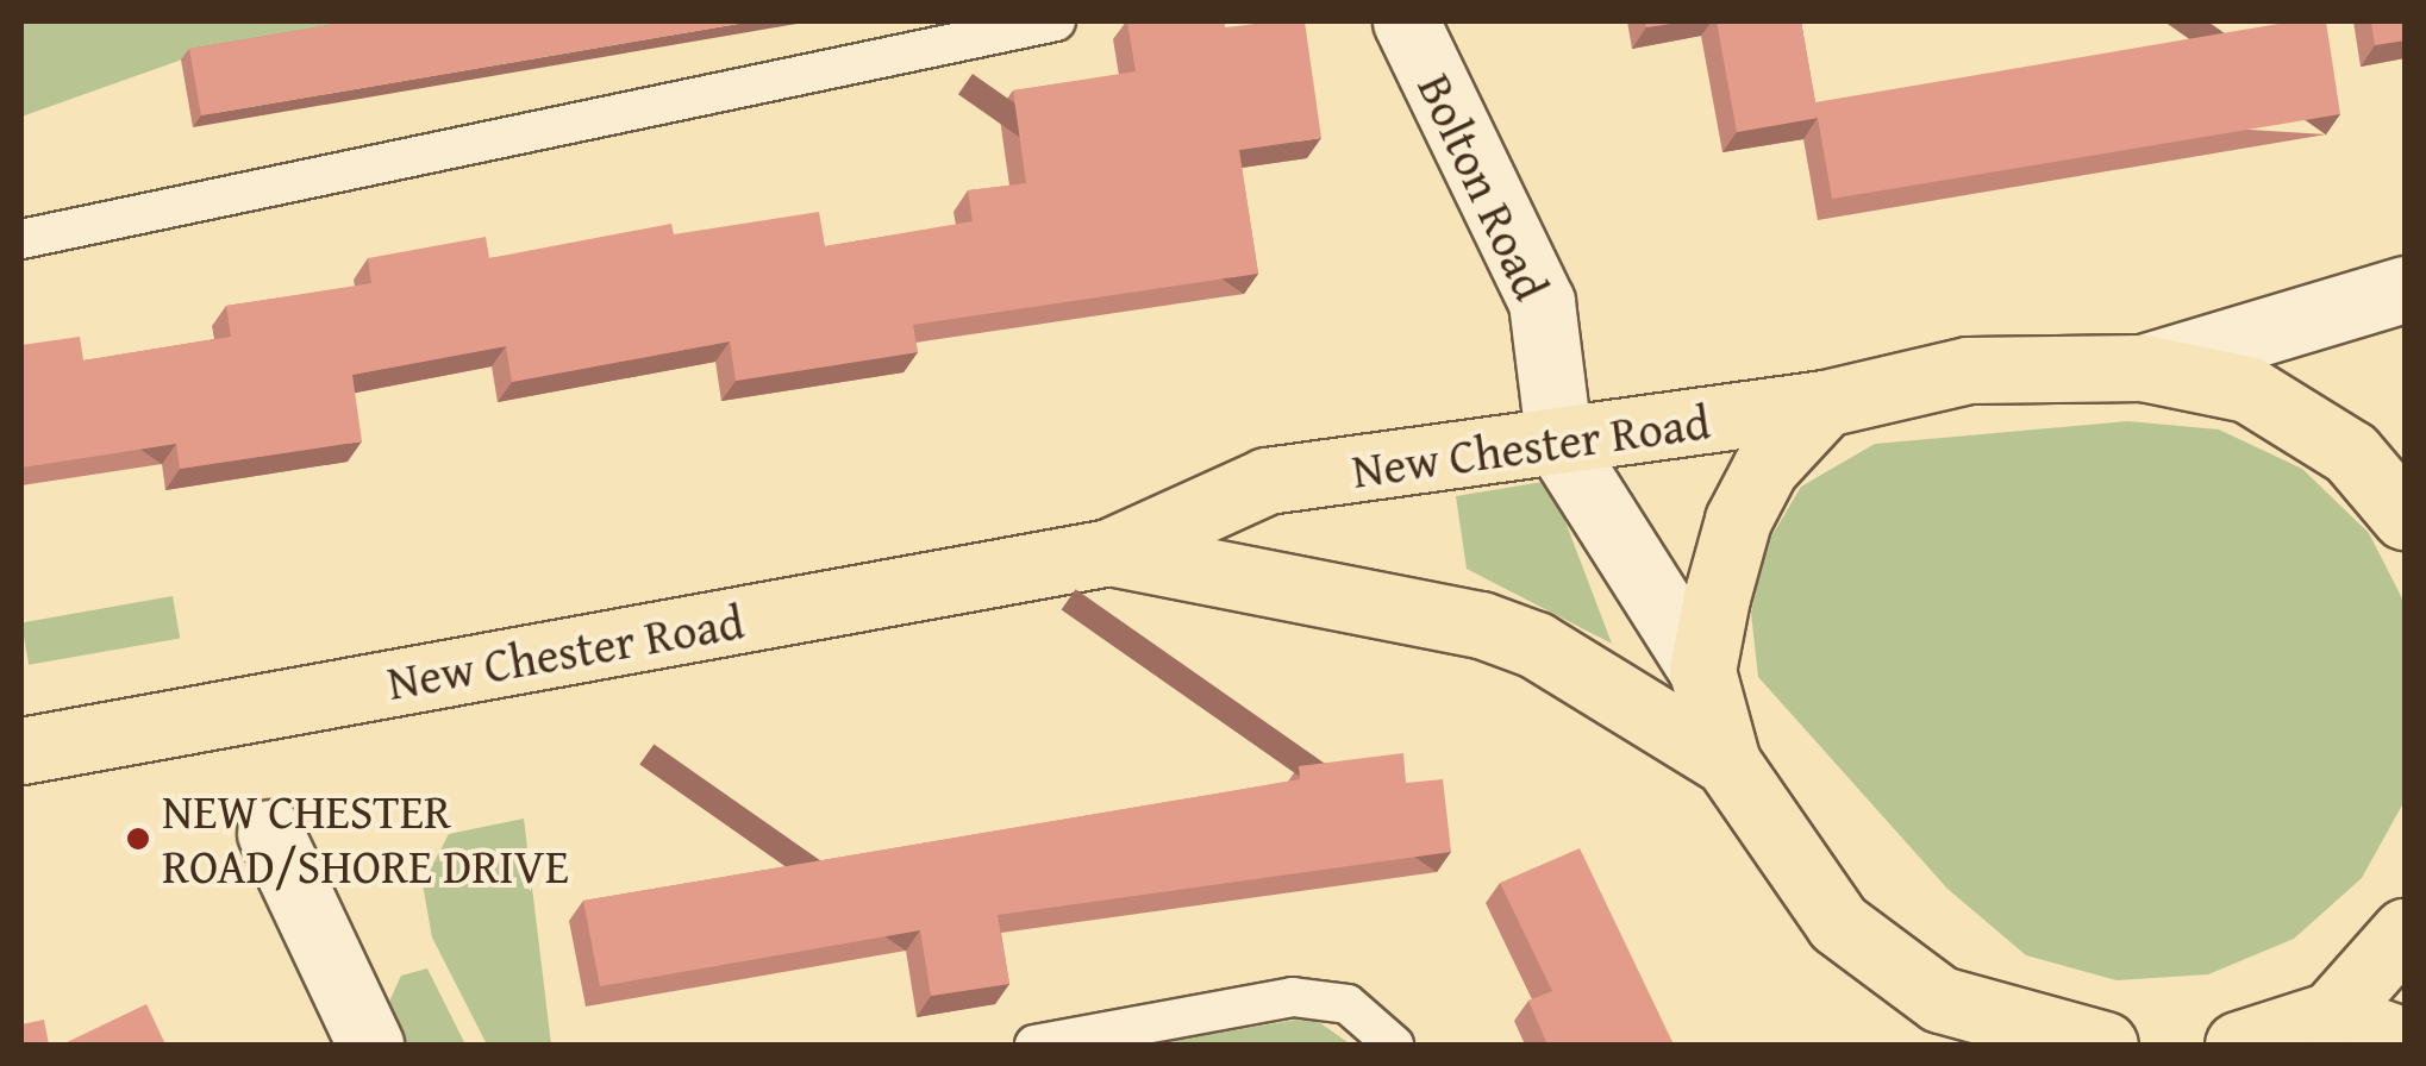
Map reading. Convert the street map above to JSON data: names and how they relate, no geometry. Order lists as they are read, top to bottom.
{
  "streets": {
    "highway": ["New Chester Road"],
    "street": ["Bolton Road"]
  },
  "crossings": [
    ["Bolton Road", "New Chester Road"]
  ],
  "places": ["NEW CHESTER ROAD/SHORE DRIVE"]
}
